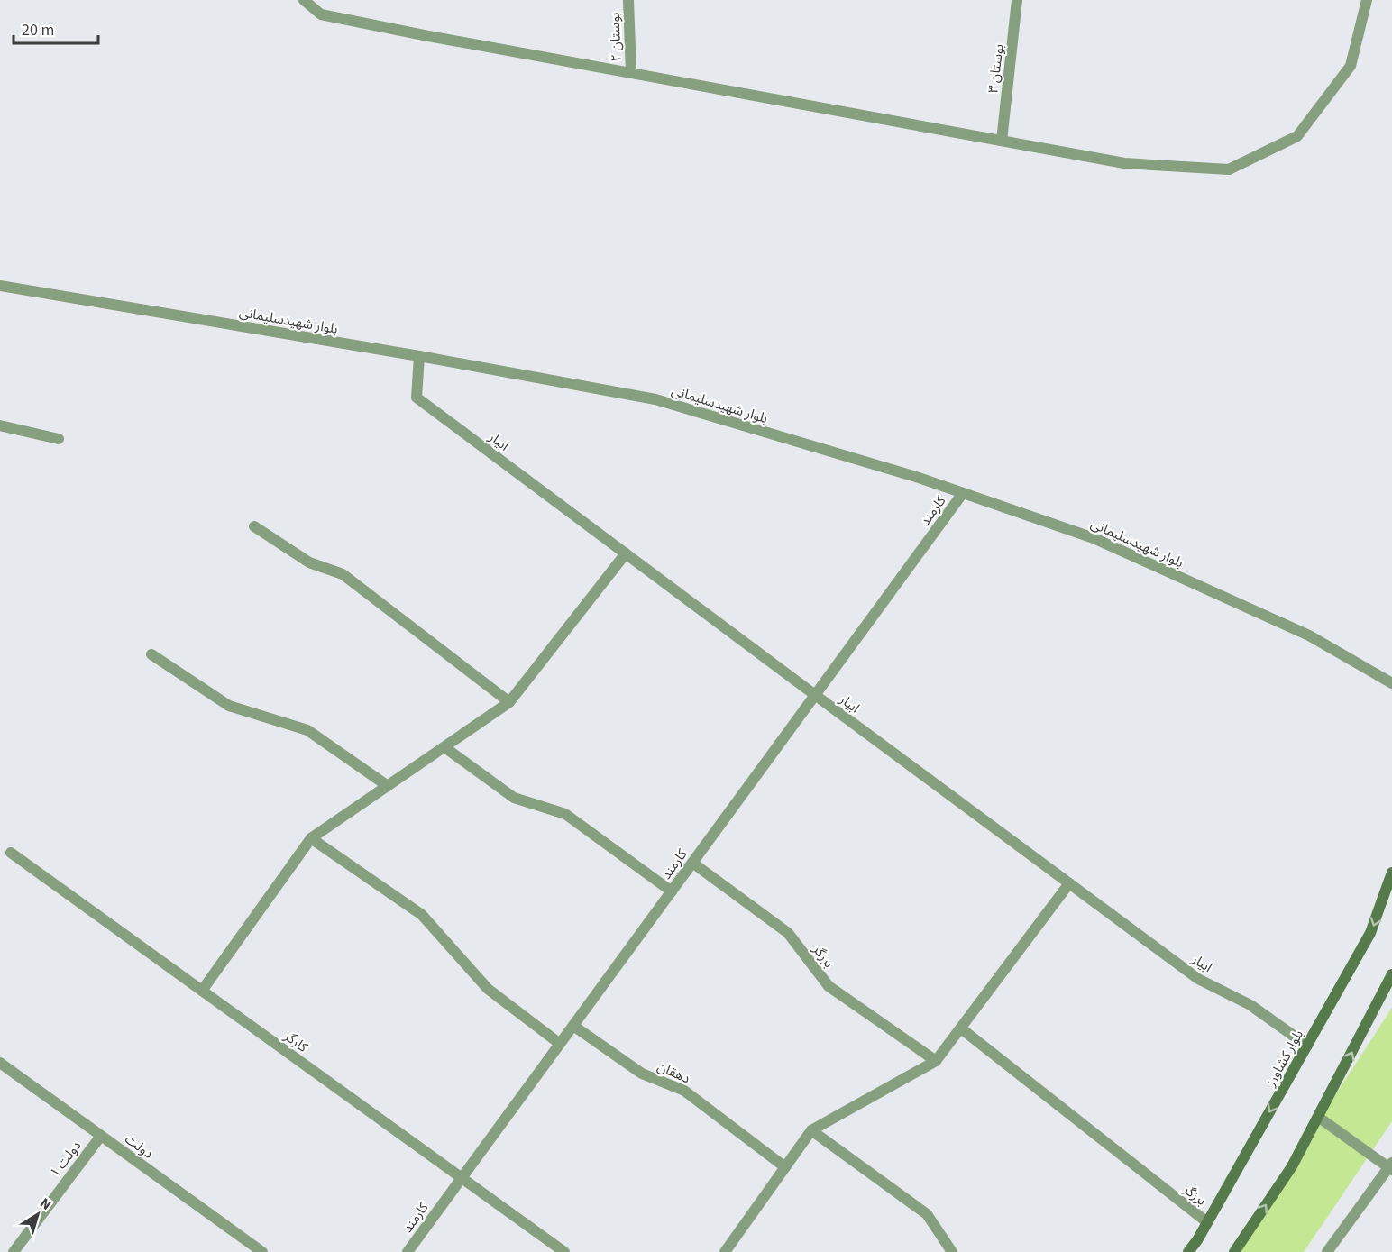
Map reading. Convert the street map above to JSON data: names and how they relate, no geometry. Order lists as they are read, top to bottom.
{
  "streets": {
    "main road": ["بلوار کشاورز"],
    "street": [
      "بوستان ۲",
      "بوستان ۳",
      "بلوار شهیدسلیمانی",
      "ابیار",
      "کارمند",
      "برزگر",
      "کارگر",
      "دهقان",
      "دولت",
      "دولت ۱"
    ]
  },
  "crossings": [
    ["بلوار شهیدسلیمانی", "ابیار"],
    ["بلوار شهیدسلیمانی", "کارمند"],
    ["ابیار", "کارمند"],
    ["ابیار", "بلوار کشاورز"],
    ["کارمند", "برزگر"],
    ["کارمند", "کارگر"],
    ["کارمند", "دهقان"],
    ["برزگر", "بلوار کشاورز"],
    ["دولت", "دولت ۱"]
  ],
  "scale_bar": "20 m",
  "north": "top right"
}
